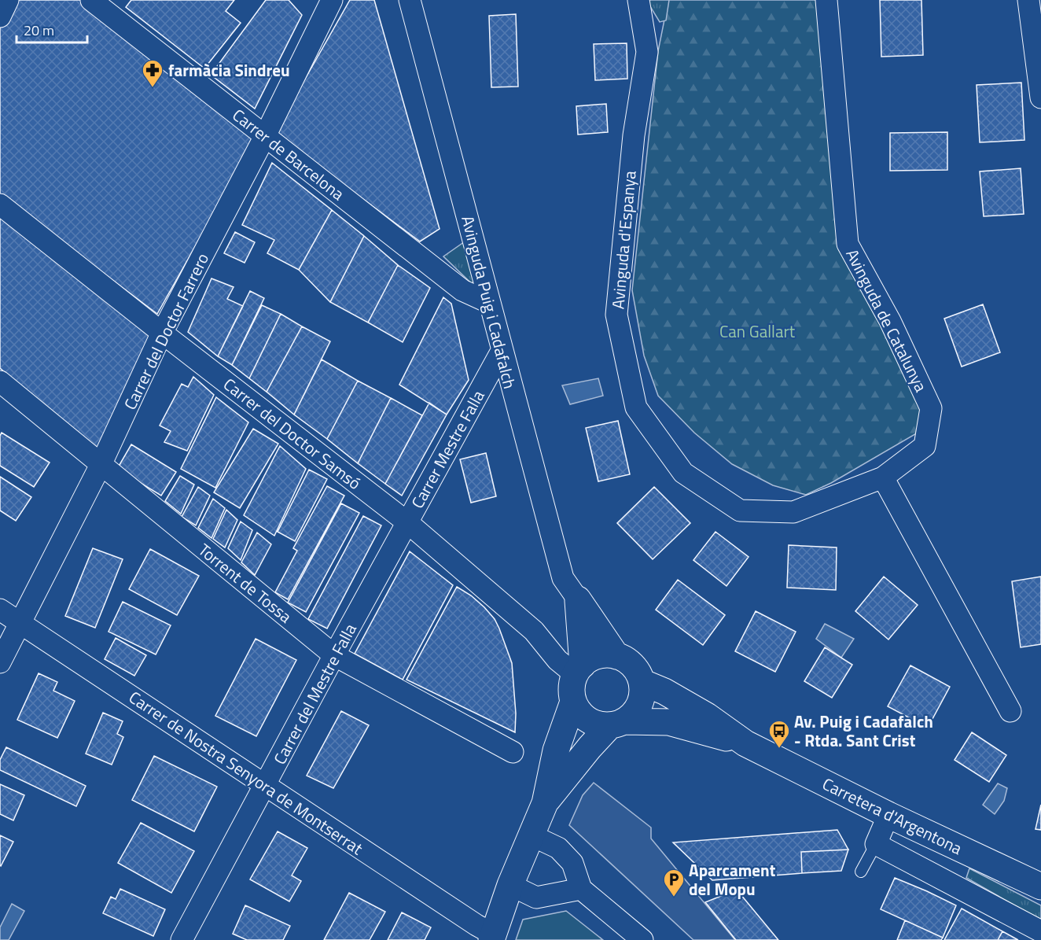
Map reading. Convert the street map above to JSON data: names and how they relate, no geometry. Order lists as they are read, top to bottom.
{
  "streets": {
    "street": [
      "Carrer de Barcelona",
      "Avinguda d'Espanya",
      "Avinguda Puig i Cadafalch",
      "Avinguda de Catalunya",
      "Carrer del Doctor Farrero",
      "Carrer del Doctor Samsó",
      "Carrer Mestre Falla",
      "Torrent de Tossa",
      "Carrer del Mestre Falla",
      "Carrer de Nostra Senyora de Montserrat",
      "Carretera d'Argentona"
    ]
  },
  "crossings": [
    ["Carrer de Barcelona", "Avinguda Puig i Cadafalch"],
    ["Carrer de Barcelona", "Carrer del Doctor Farrero"],
    ["Avinguda d'Espanya", "Avinguda de Catalunya"],
    ["Avinguda Puig i Cadafalch", "Carrer Mestre Falla"],
    ["Carrer del Doctor Farrero", "Carrer del Doctor Samsó"],
    ["Carrer del Doctor Farrero", "Torrent de Tossa"],
    ["Carrer del Doctor Farrero", "Carrer de Nostra Senyora de Montserrat"],
    ["Carrer del Doctor Samsó", "Carrer Mestre Falla"],
    ["Carrer del Doctor Samsó", "Carrer del Mestre Falla"],
    ["Carrer del Doctor Samsó", "Carretera d'Argentona"],
    ["Carrer Mestre Falla", "Carrer del Mestre Falla"],
    ["Torrent de Tossa", "Carrer del Mestre Falla"],
    ["Carrer del Mestre Falla", "Carrer de Nostra Senyora de Montserrat"]
  ],
  "parks": ["Can Gallart"],
  "places": {
    "pharmacy": ["farmàcia Sindreu"],
    "bus stop": ["Av. Puig i Cadafalch - Rtda. Sant Crist"],
    "parking": ["Aparcament del Mopu"]
  },
  "scale_bar": "20 m"
}
